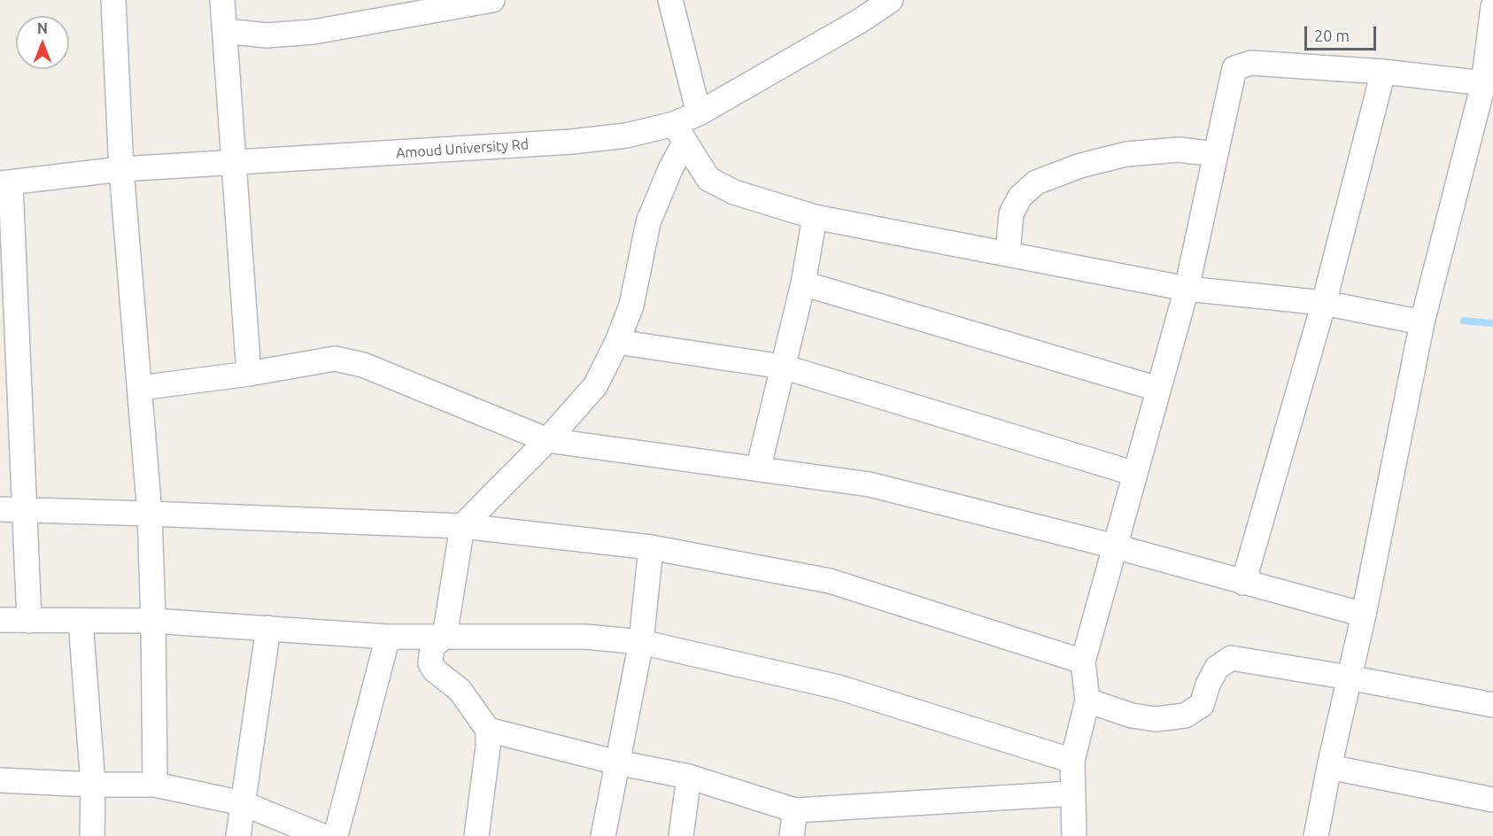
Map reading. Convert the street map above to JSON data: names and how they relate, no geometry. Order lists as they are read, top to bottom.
{
  "streets": {
    "street": ["Amoud University Rd"]
  },
  "scale_bar": "20 m",
  "north": "top"
}
